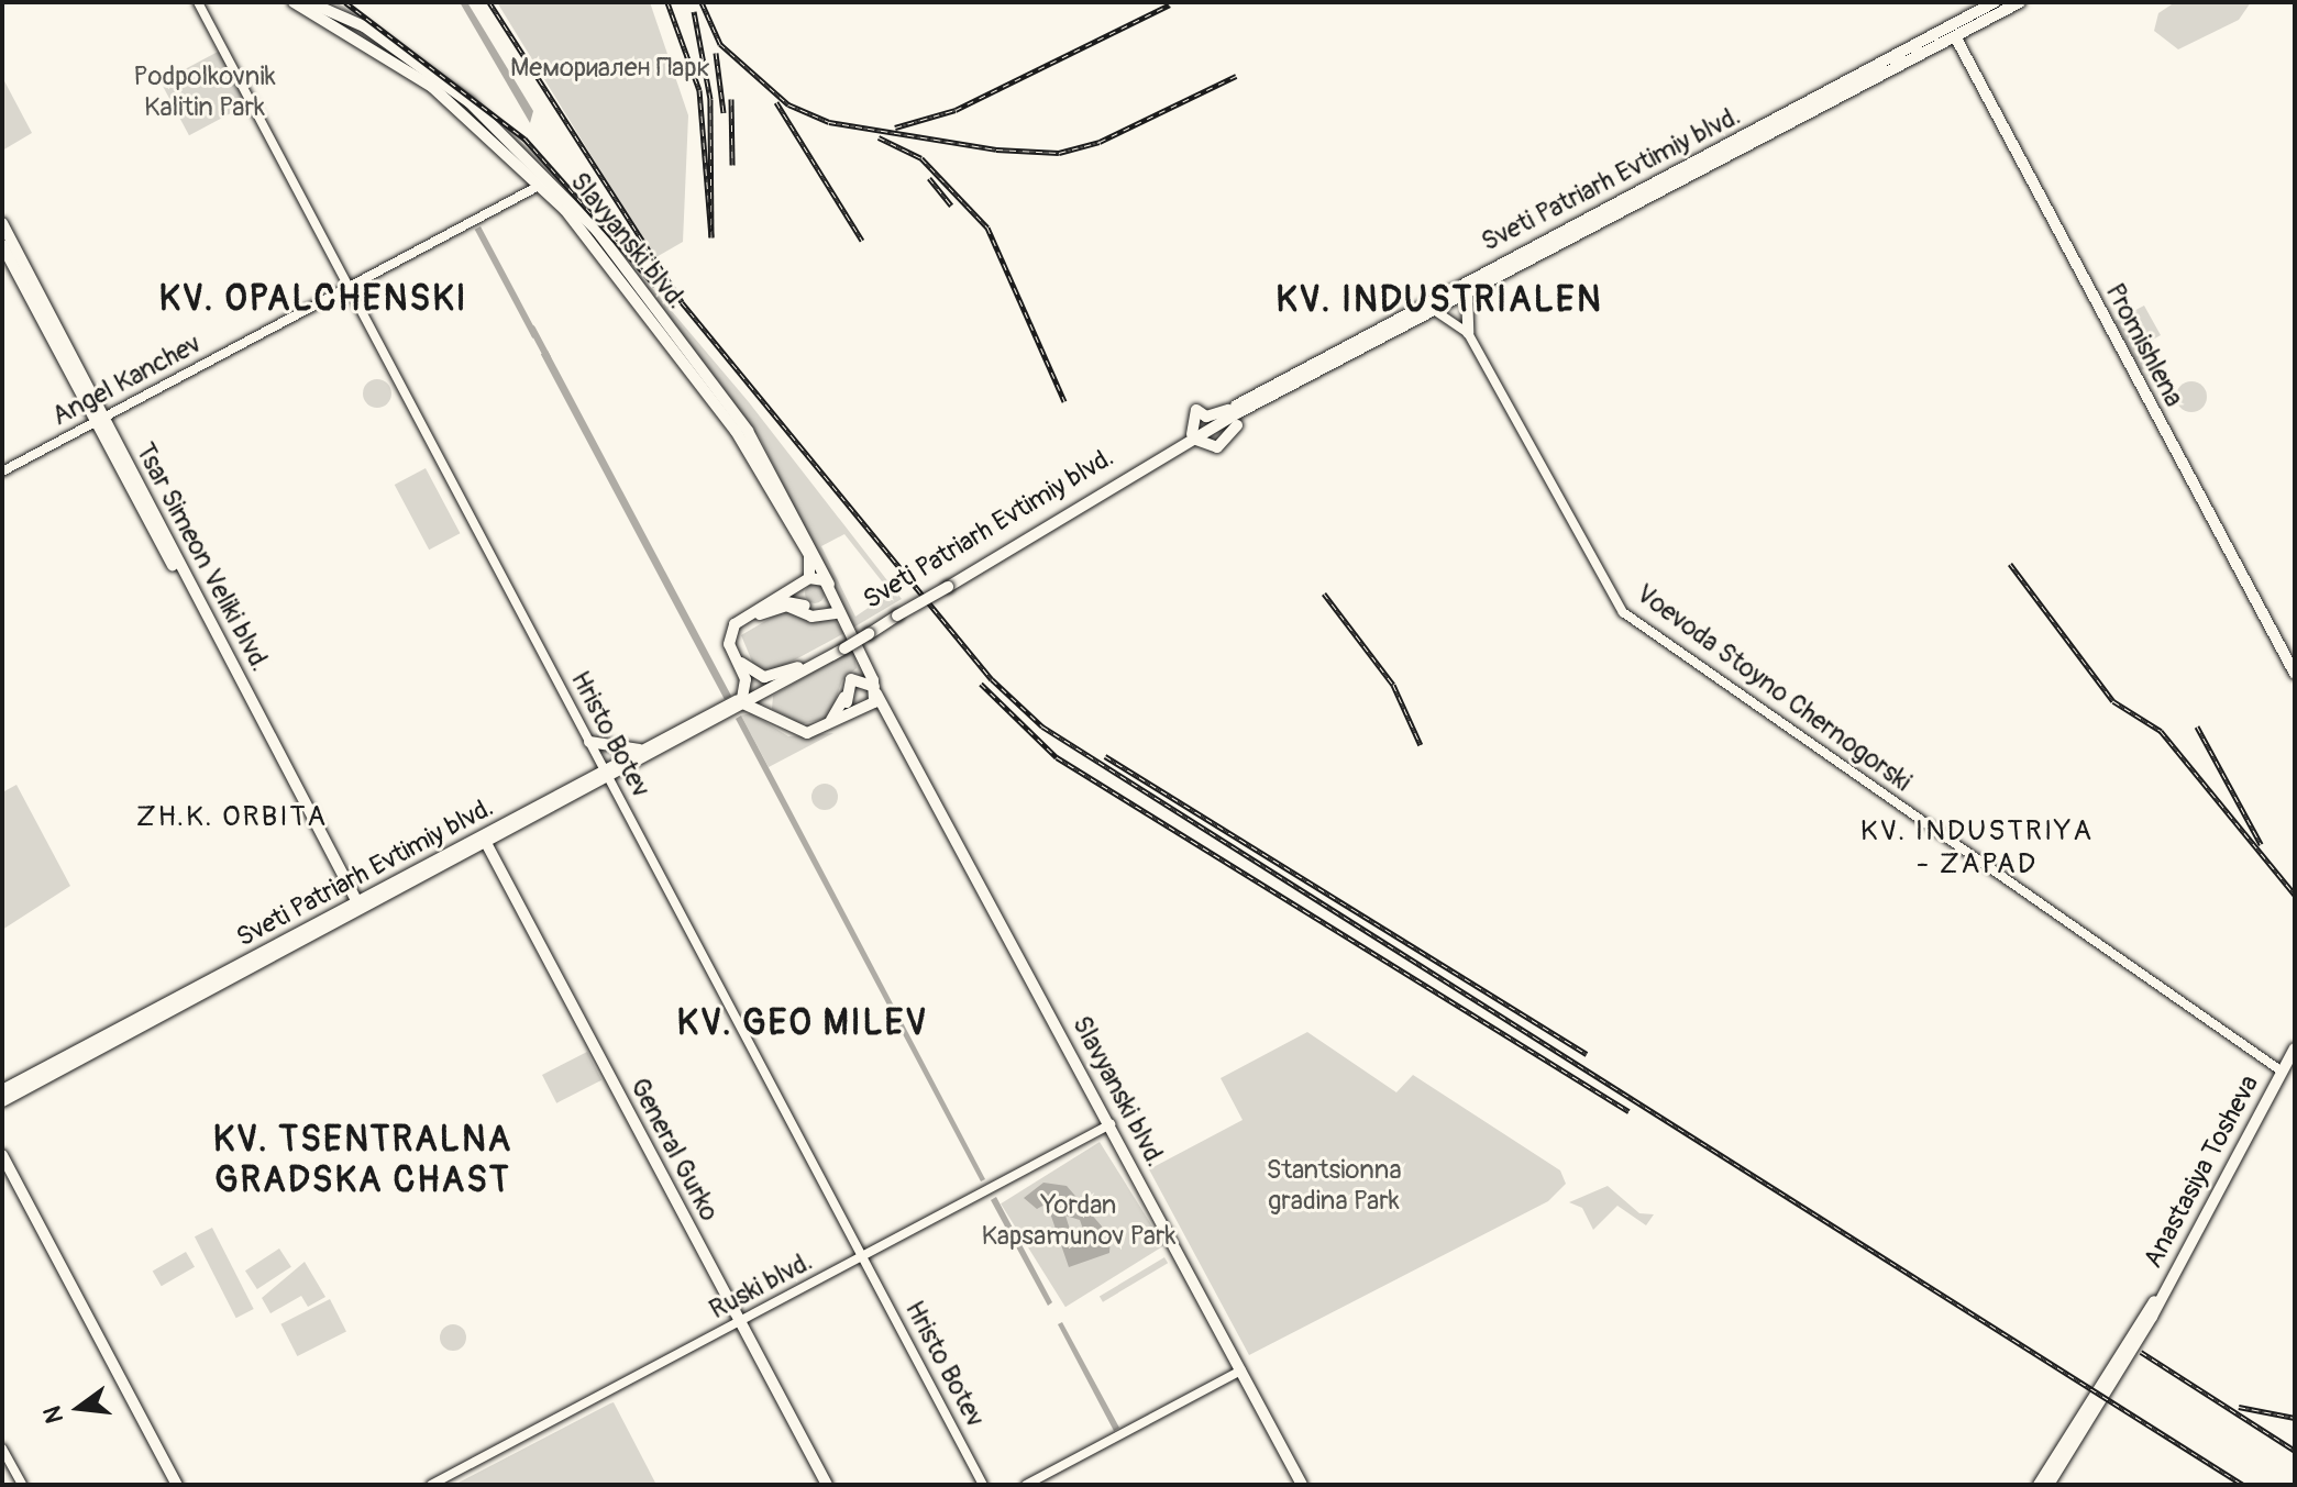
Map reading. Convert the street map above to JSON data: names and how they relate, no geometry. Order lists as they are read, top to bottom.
{
  "streets": {
    "main road": [
      "Sveti Patriarh Evtimiy blvd.",
      "Slavyanski blvd.",
      "Promishlena",
      "Tsar Simeon Veliki blvd.",
      "General Gurko",
      "Anastasiya Tosheva"
    ],
    "street": [
      "Angel Kanchev",
      "Voevoda Stoyno Chernogorski",
      "Hristo Botev",
      "Ruski blvd."
    ]
  },
  "crossings": [
    ["Sveti Patriarh Evtimiy blvd.", "Promishlena"],
    ["Sveti Patriarh Evtimiy blvd.", "Tsar Simeon Veliki blvd."],
    ["Sveti Patriarh Evtimiy blvd.", "Voevoda Stoyno Chernogorski"],
    ["Sveti Patriarh Evtimiy blvd.", "Hristo Botev"],
    ["Sveti Patriarh Evtimiy blvd.", "General Gurko"],
    ["Slavyanski blvd.", "Angel Kanchev"],
    ["Slavyanski blvd.", "Ruski blvd."],
    ["Angel Kanchev", "Tsar Simeon Veliki blvd."],
    ["Angel Kanchev", "Hristo Botev"],
    ["Voevoda Stoyno Chernogorski", "Anastasiya Tosheva"],
    ["Hristo Botev", "Ruski blvd."],
    ["General Gurko", "Ruski blvd."]
  ],
  "districts": [
    "KV. OPALCHENSKI",
    "KV. INDUSTRIALEN",
    "ZH.K. ORBITA",
    "KV. INDUSTRIYA - ZAPAD",
    "KV. GEO MILEV",
    "KV. TSENTRALNA GRADSKA CHAST"
  ],
  "parks": [
    "Мемориален Парк",
    "Podpolkovnik Kalitin Park",
    "Stantsionna gradina Park",
    "Yordan Kapsamunov Park"
  ],
  "north": "left"
}
